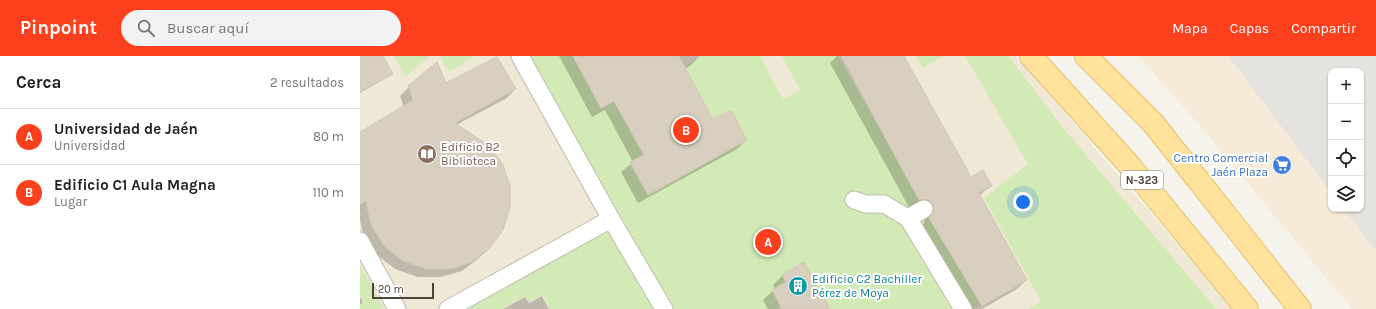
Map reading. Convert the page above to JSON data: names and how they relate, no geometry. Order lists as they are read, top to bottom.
{
  "streets": {
    "main road": ["N-323"]
  },
  "places": {
    "library": ["Edificio B2 Biblioteca"],
    "supermarket": ["Centro Comercial Jaén Plaza"],
    "building": ["Edificio C2 Bachiller Pérez de Moya"]
  },
  "scale_bar": "20 m",
  "page": {
    "header": "Pinpoint",
    "search": "Buscar aquí",
    "nav": ["Mapa", "Capas", "Compartir"],
    "heading": ["Cerca", "2 resultados"],
    "map_buttons": ["+", "−"],
    "list": [
      {
        "mark": "A",
        "name": "Universidad de Jaén",
        "note": "Universidad",
        "value": "80 m"
      },
      {
        "mark": "B",
        "name": "Edificio C1 Aula Magna",
        "note": "Lugar",
        "value": "110 m"
      }
    ],
    "pins": ["B", "A"],
    "scale": "20 m"
  }
}
